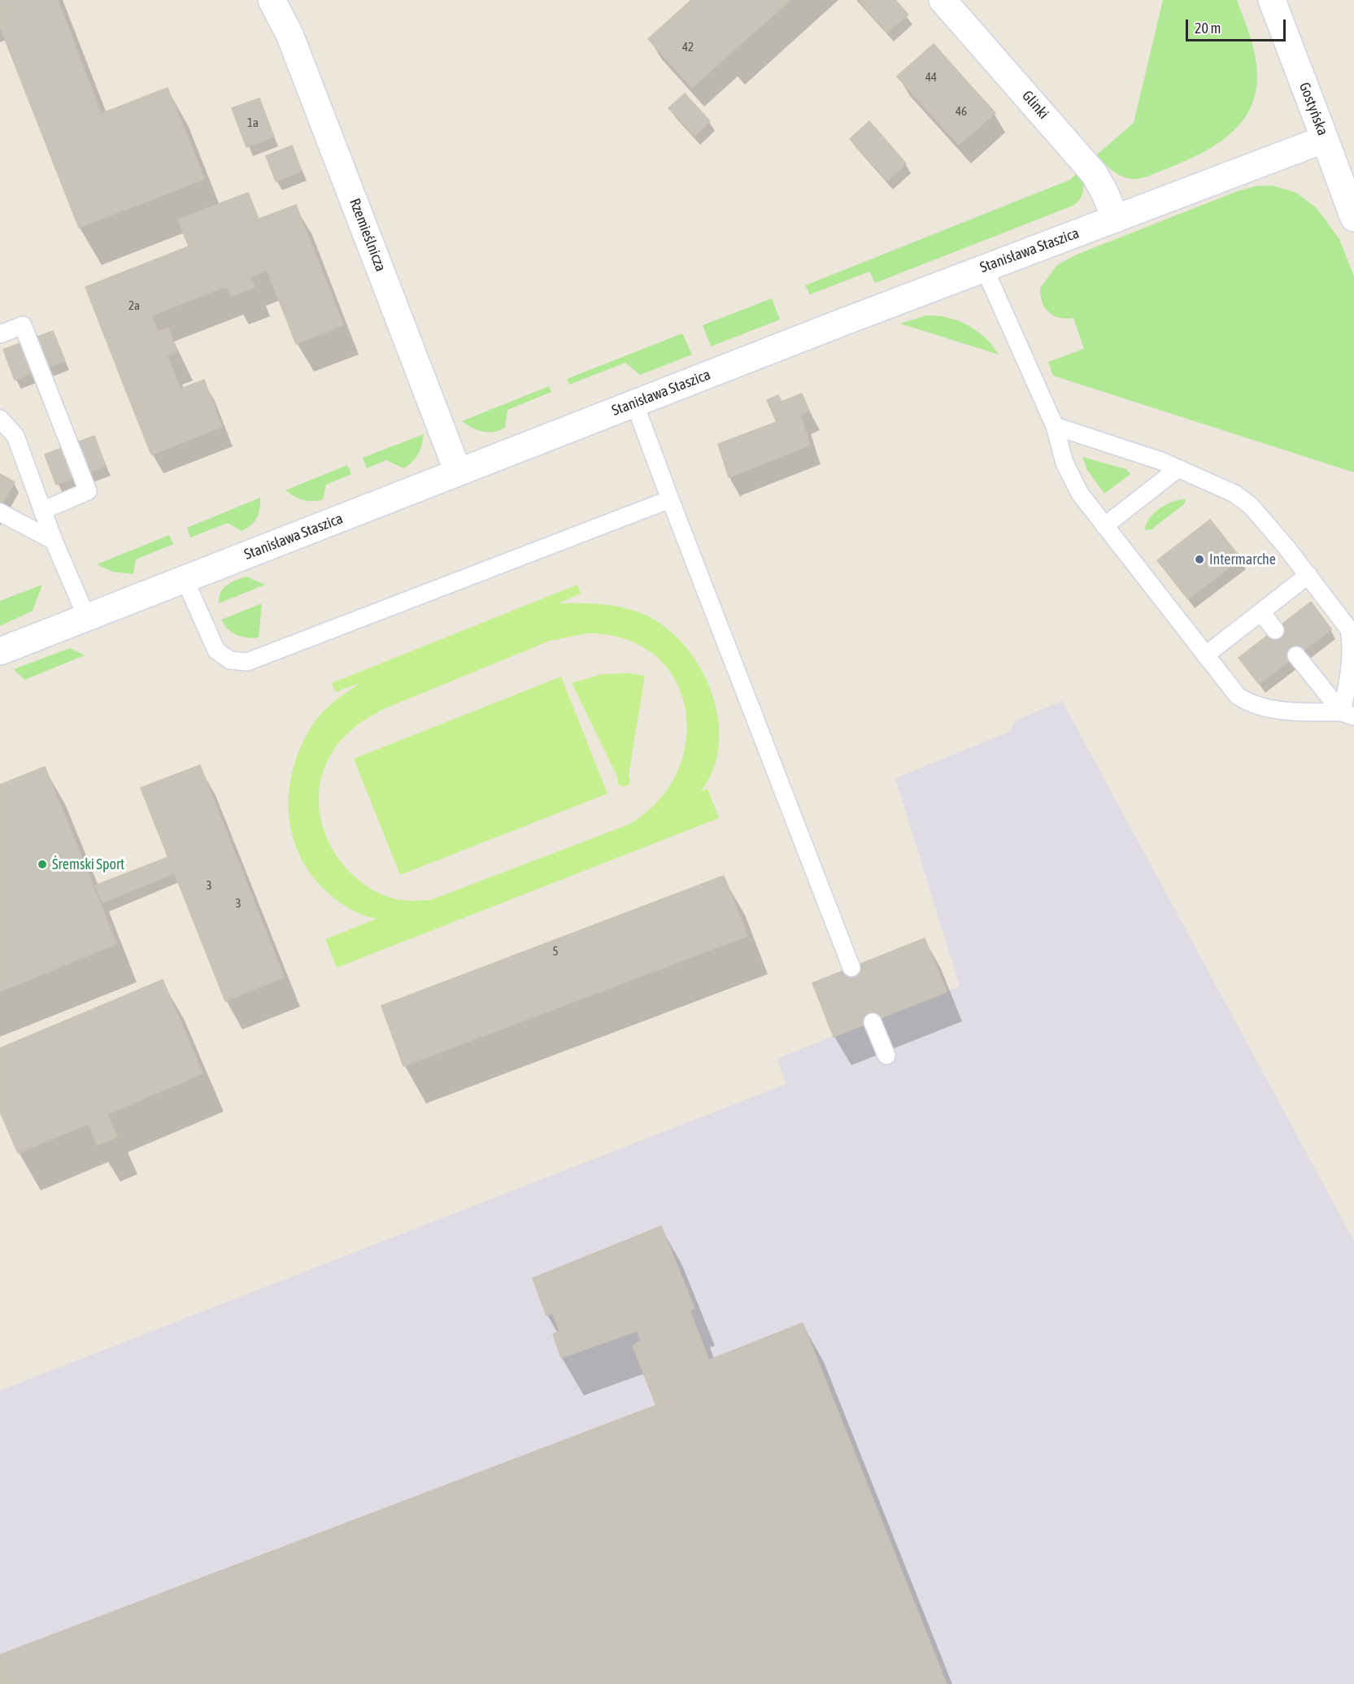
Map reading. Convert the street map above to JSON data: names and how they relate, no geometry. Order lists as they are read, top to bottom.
{
  "streets": {
    "main road": [
      "Glinki",
      "Gostyńska",
      "Rzemieślnicza",
      "Stanisława Staszica"
    ]
  },
  "crossings": [
    ["Glinki", "Stanisława Staszica"],
    ["Gostyńska", "Stanisława Staszica"],
    ["Rzemieślnicza", "Stanisława Staszica"]
  ],
  "places": ["Intermarche", "Śremski Sport"],
  "house_numbers": [
    "42",
    "44",
    "46",
    "1a",
    "2a",
    "3",
    "3",
    "5"
  ],
  "scale_bar": "20 m"
}
